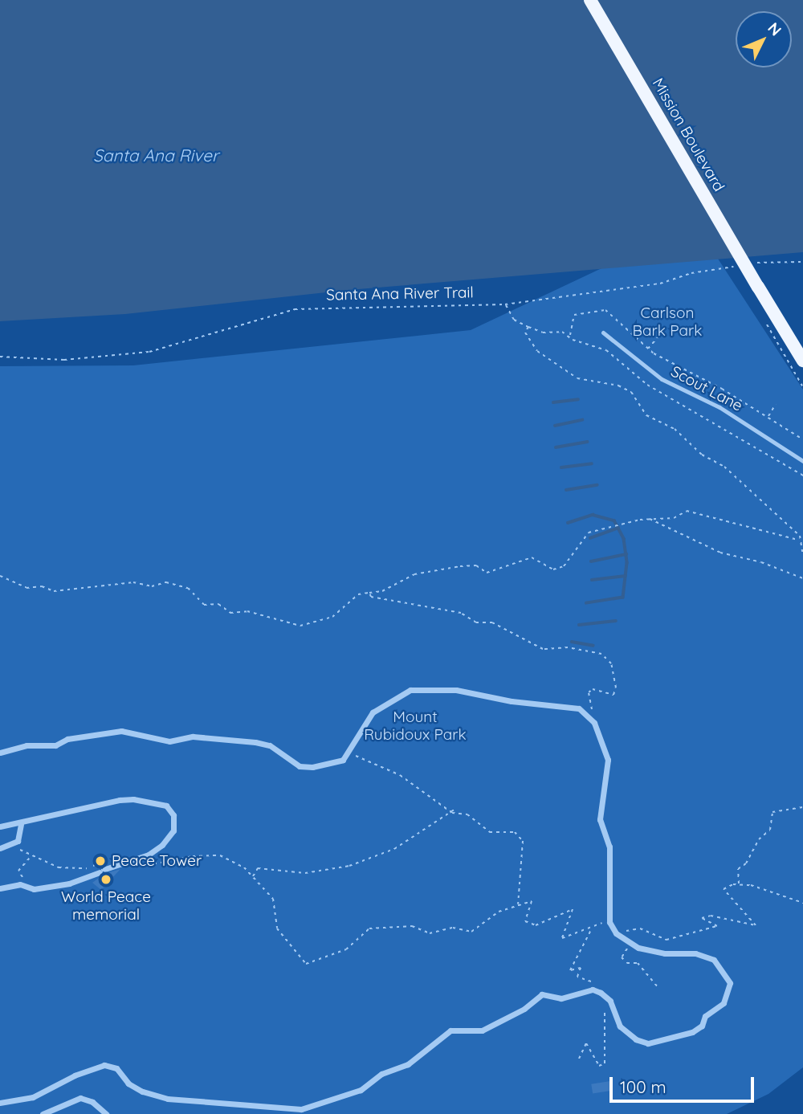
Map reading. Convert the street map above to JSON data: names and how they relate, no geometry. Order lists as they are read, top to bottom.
{
  "streets": {
    "main road": ["Mission Boulevard"],
    "lane": ["Scout Lane"],
    "path": ["Santa Ana River Trail"]
  },
  "water": ["Santa Ana River"],
  "parks": ["Carlson Bark Park", "Mount Rubidoux Park"],
  "places": ["Peace Tower", "World Peace memorial"],
  "scale_bar": "100 m",
  "north": "top right"
}
